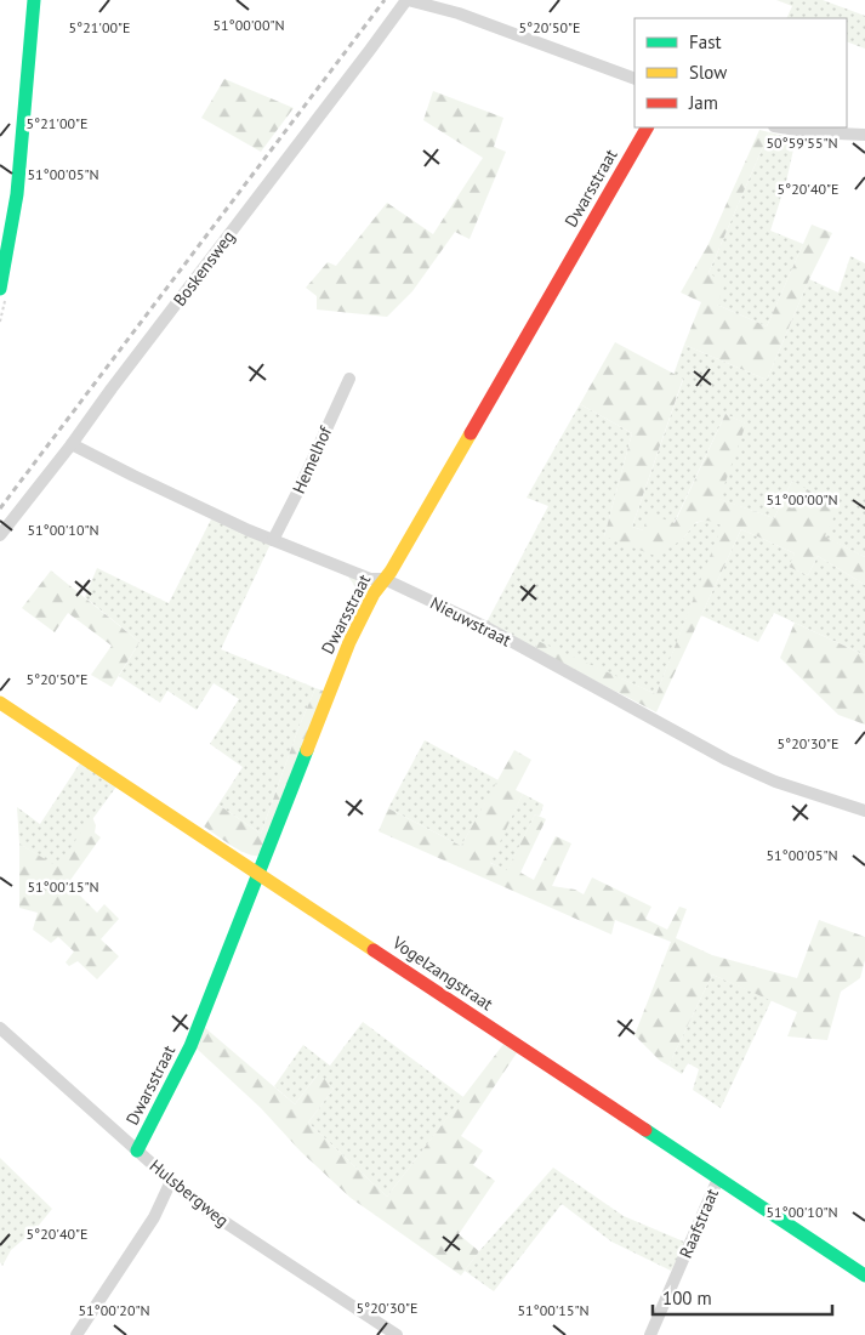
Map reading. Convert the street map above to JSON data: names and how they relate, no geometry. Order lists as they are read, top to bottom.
{
  "streets": {
    "street": [
      "Dwarsstraat",
      "Boskensweg",
      "Hemelhof",
      "Nieuwstraat",
      "Vogelzangstraat",
      "Hulsbergweg",
      "Raafstraat"
    ]
  },
  "crossings": [
    ["Dwarsstraat", "Nieuwstraat"],
    ["Dwarsstraat", "Vogelzangstraat"],
    ["Dwarsstraat", "Hulsbergweg"],
    ["Boskensweg", "Nieuwstraat"],
    ["Hemelhof", "Nieuwstraat"],
    ["Vogelzangstraat", "Raafstraat"]
  ],
  "legend": ["Fast", "Slow", "Jam"],
  "scale_bar": "100 m",
  "coordinates": [
    "51°00'00\"N",
    "5°21'00\"E",
    "5°20'50\"E",
    "50°59'55\"N",
    "51°00'05\"N",
    "5°20'40\"E",
    "51°00'10\"N",
    "5°20'30\"E",
    "51°00'15\"N",
    "51°00'20\"N"
  ]
}
